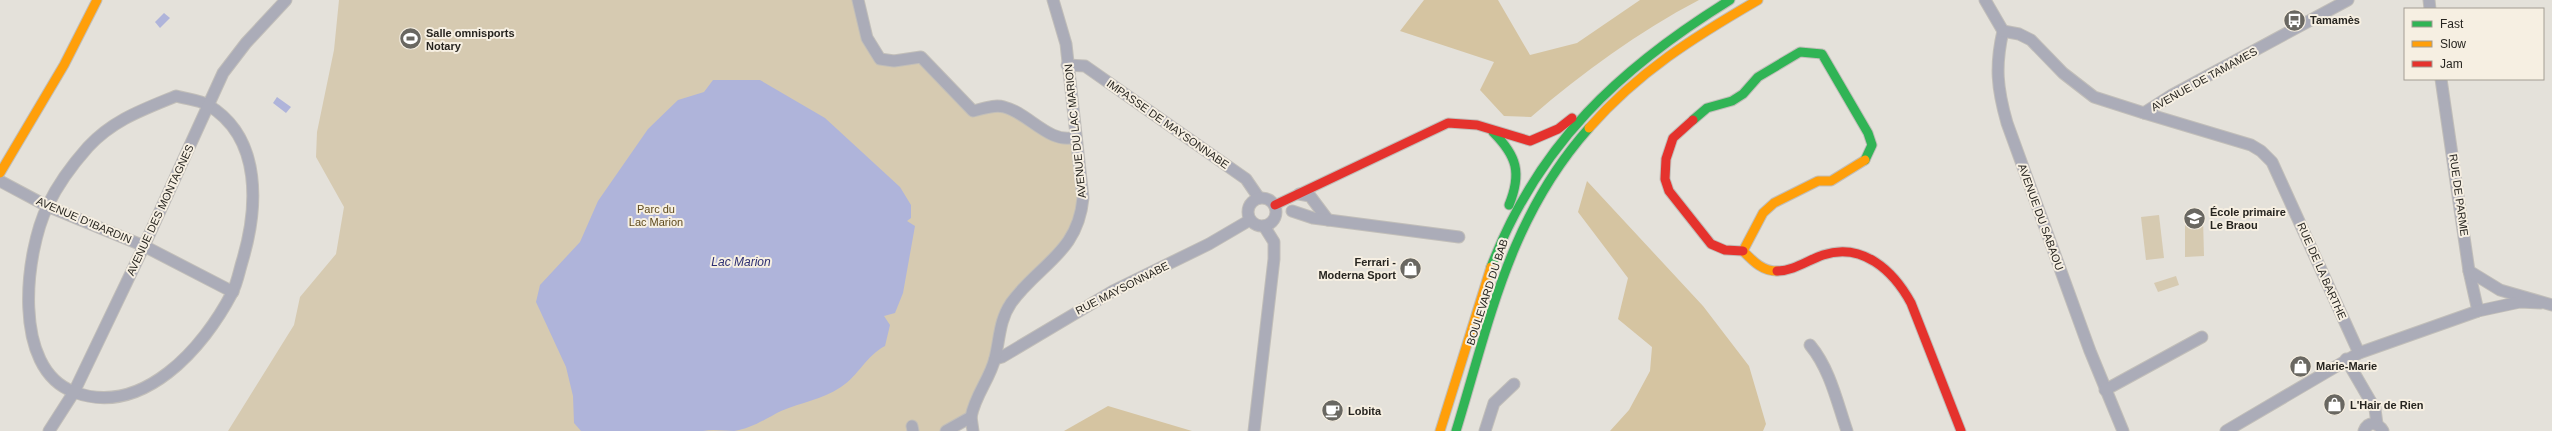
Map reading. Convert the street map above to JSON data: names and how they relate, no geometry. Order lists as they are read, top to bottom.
{
  "streets": {
    "main road": ["BOULEVARD DU BAB"],
    "street": [
      "AVENUE DE TAMAMES",
      "IMPASSE DE MAYSONNABE",
      "AVENUE DU LAC MARION",
      "RUE DE PARME",
      "AVENUE DES MONTAGNES",
      "AVENUE DU SABAOU",
      "AVENUE D'IBARDIN",
      "RUE DE LA BARTHE",
      "RUE MAYSONNABE"
    ]
  },
  "crossings": [
    ["AVENUE DE TAMAMES", "AVENUE DU SABAOU"],
    ["AVENUE DE TAMAMES", "RUE DE LA BARTHE"],
    ["IMPASSE DE MAYSONNABE", "AVENUE DU LAC MARION"],
    ["IMPASSE DE MAYSONNABE", "RUE MAYSONNABE"],
    ["AVENUE DU LAC MARION", "RUE MAYSONNABE"],
    ["AVENUE DES MONTAGNES", "AVENUE D'IBARDIN"]
  ],
  "water": ["Lac Marion"],
  "parks": ["Parc du Lac Marion"],
  "places": {
    "bus stop": ["Tamamès"],
    "sports": ["Salle omnisports Notary"],
    "school or university": ["École primaire Le Braou"],
    "shop": ["Ferrari - Moderna Sport", "Marie-Marie", "L'Hair de Rien"],
    "cafe": ["Lobita"]
  },
  "legend": ["Fast", "Slow", "Jam"]
}
